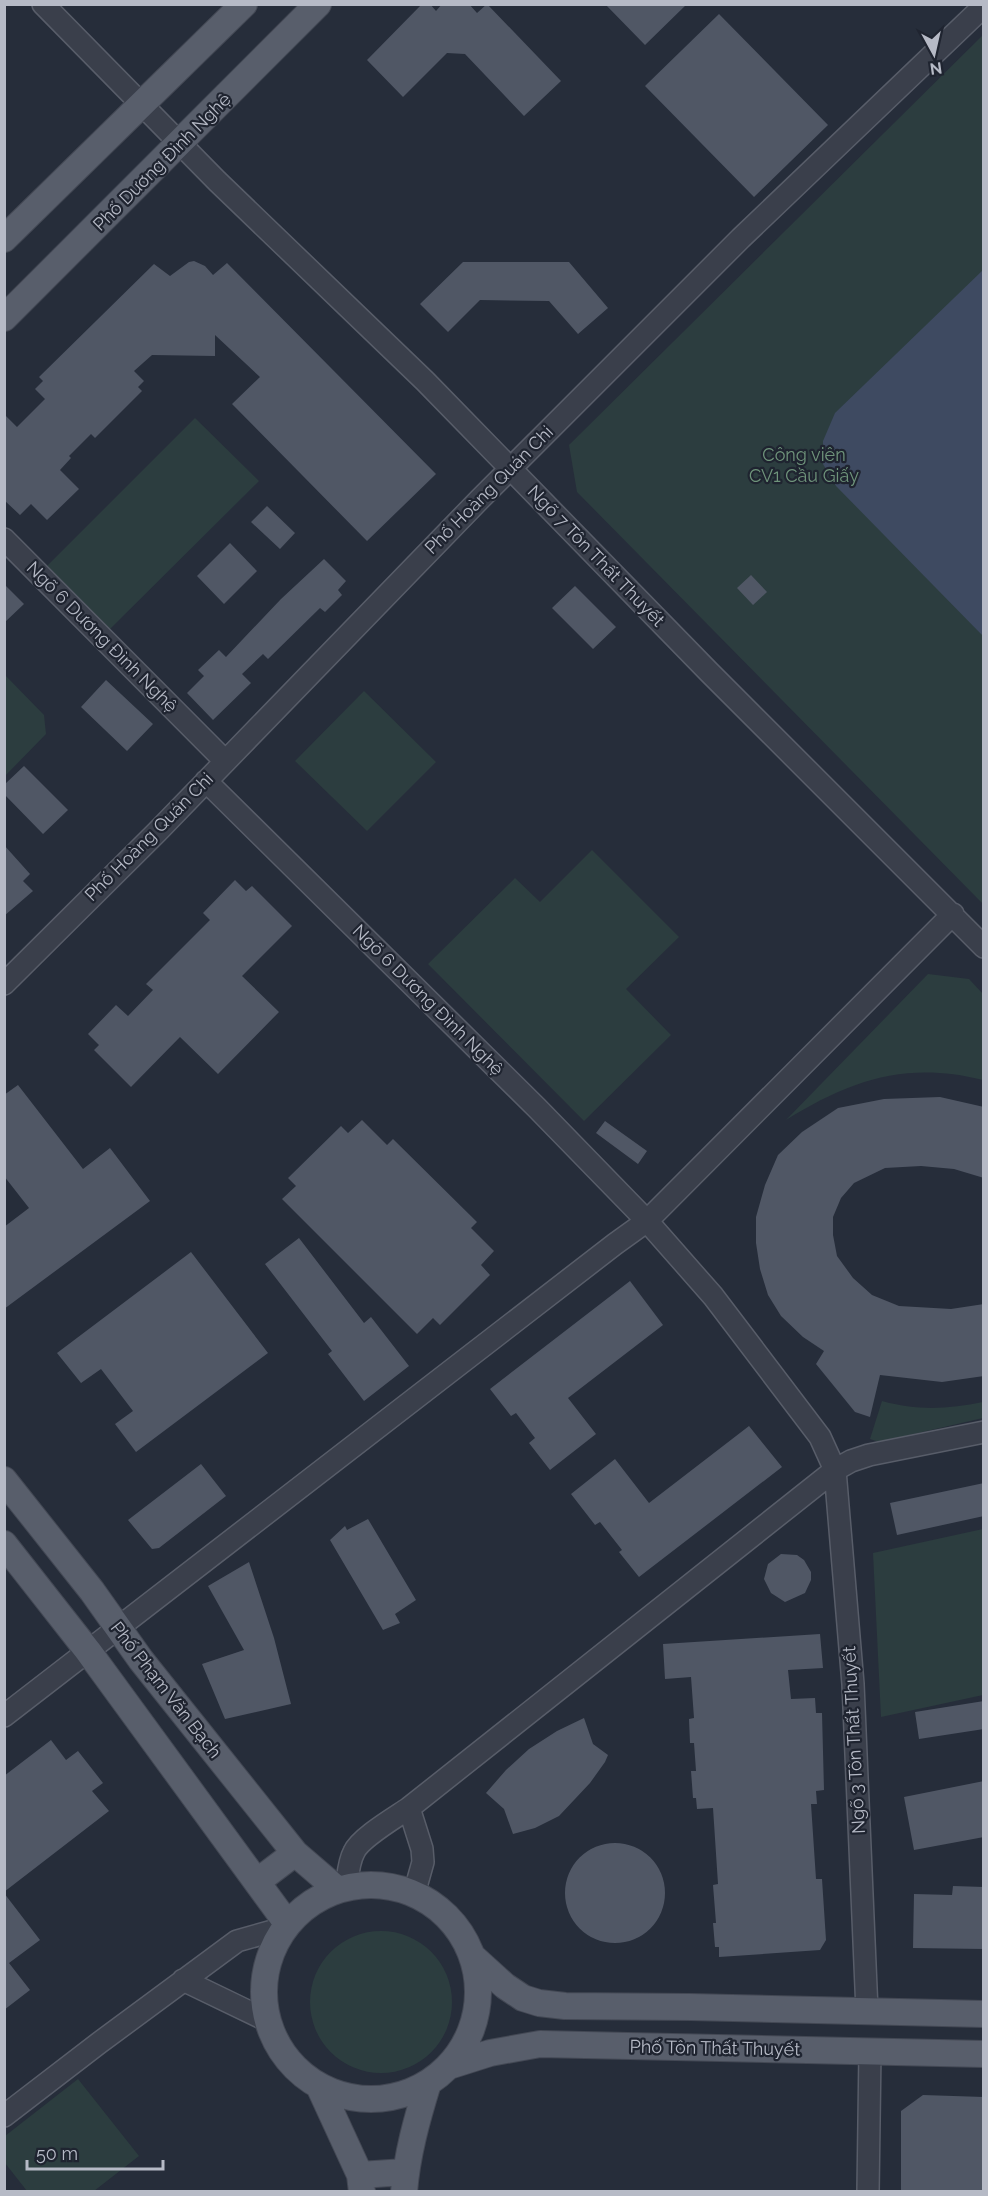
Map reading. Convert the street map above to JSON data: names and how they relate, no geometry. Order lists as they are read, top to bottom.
{
  "streets": {
    "main road": ["Phố Dương Đình Nghệ", "Phố Phạm Văn Bạch", "Phố Tôn Thất Thuyết"],
    "street": [
      "Phố Hoàng Quán Chi",
      "Ngõ 7 Tôn Thất Thuyết",
      "Ngõ 6 Dương Đình Nghệ",
      "Ngõ 3 Tôn Thất Thuyết"
    ]
  },
  "crossings": [
    ["Phố Dương Đình Nghệ", "Ngõ 7 Tôn Thất Thuyết"],
    ["Phố Hoàng Quán Chi", "Ngõ 7 Tôn Thất Thuyết"],
    ["Phố Hoàng Quán Chi", "Ngõ 6 Dương Đình Nghệ"],
    ["Ngõ 6 Dương Đình Nghệ", "Ngõ 3 Tôn Thất Thuyết"]
  ],
  "parks": ["Công viên CV1 Cầu Giấy"],
  "scale_bar": "50 m",
  "north": "bottom"
}
